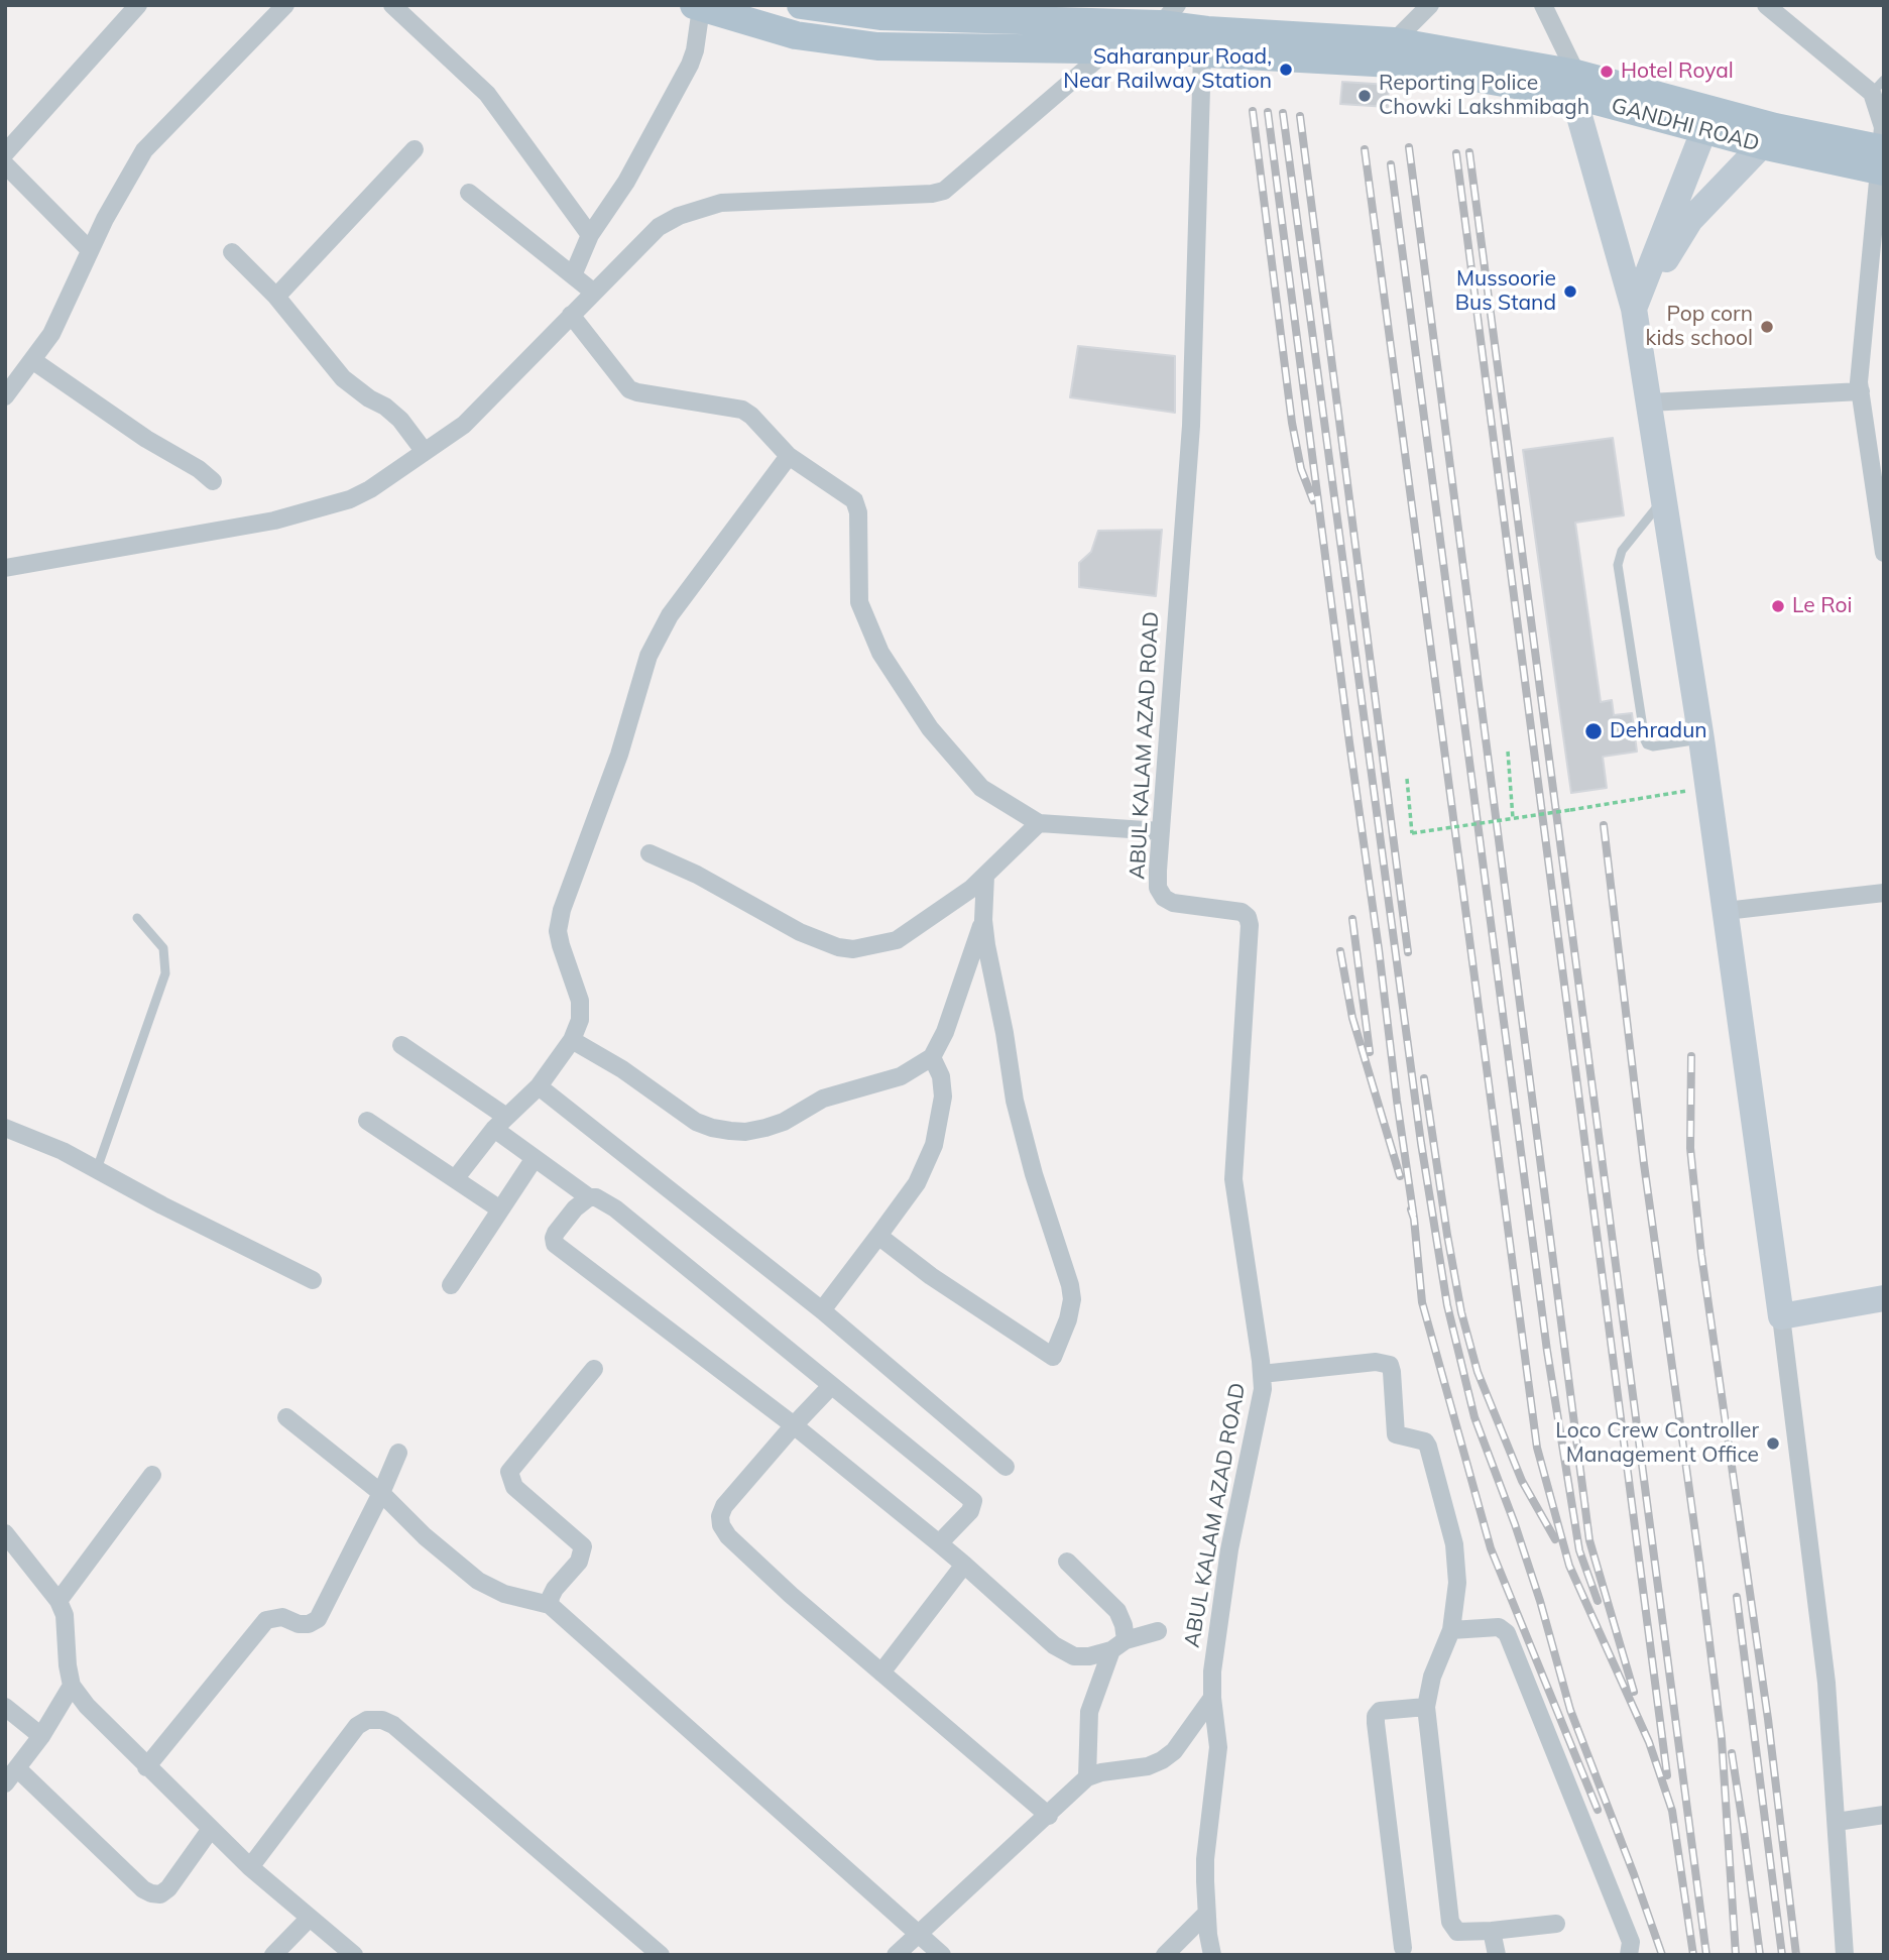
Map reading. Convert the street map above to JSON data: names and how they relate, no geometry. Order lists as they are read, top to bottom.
{
  "streets": {
    "main road": ["GANDHI ROAD"],
    "street": ["ABUL KALAM AZAD ROAD"]
  },
  "crossings": [
    ["GANDHI ROAD", "ABUL KALAM AZAD ROAD"]
  ],
  "places": [
    "Saharanpur Road, Near Railway Station",
    "Hotel Royal",
    "Reporting Police Chowki Lakshmibagh",
    "Mussoorie Bus Stand",
    "Pop corn kids school",
    "Le Roi",
    "Dehradun",
    "Loco Crew Controller Management Office"
  ]
}
